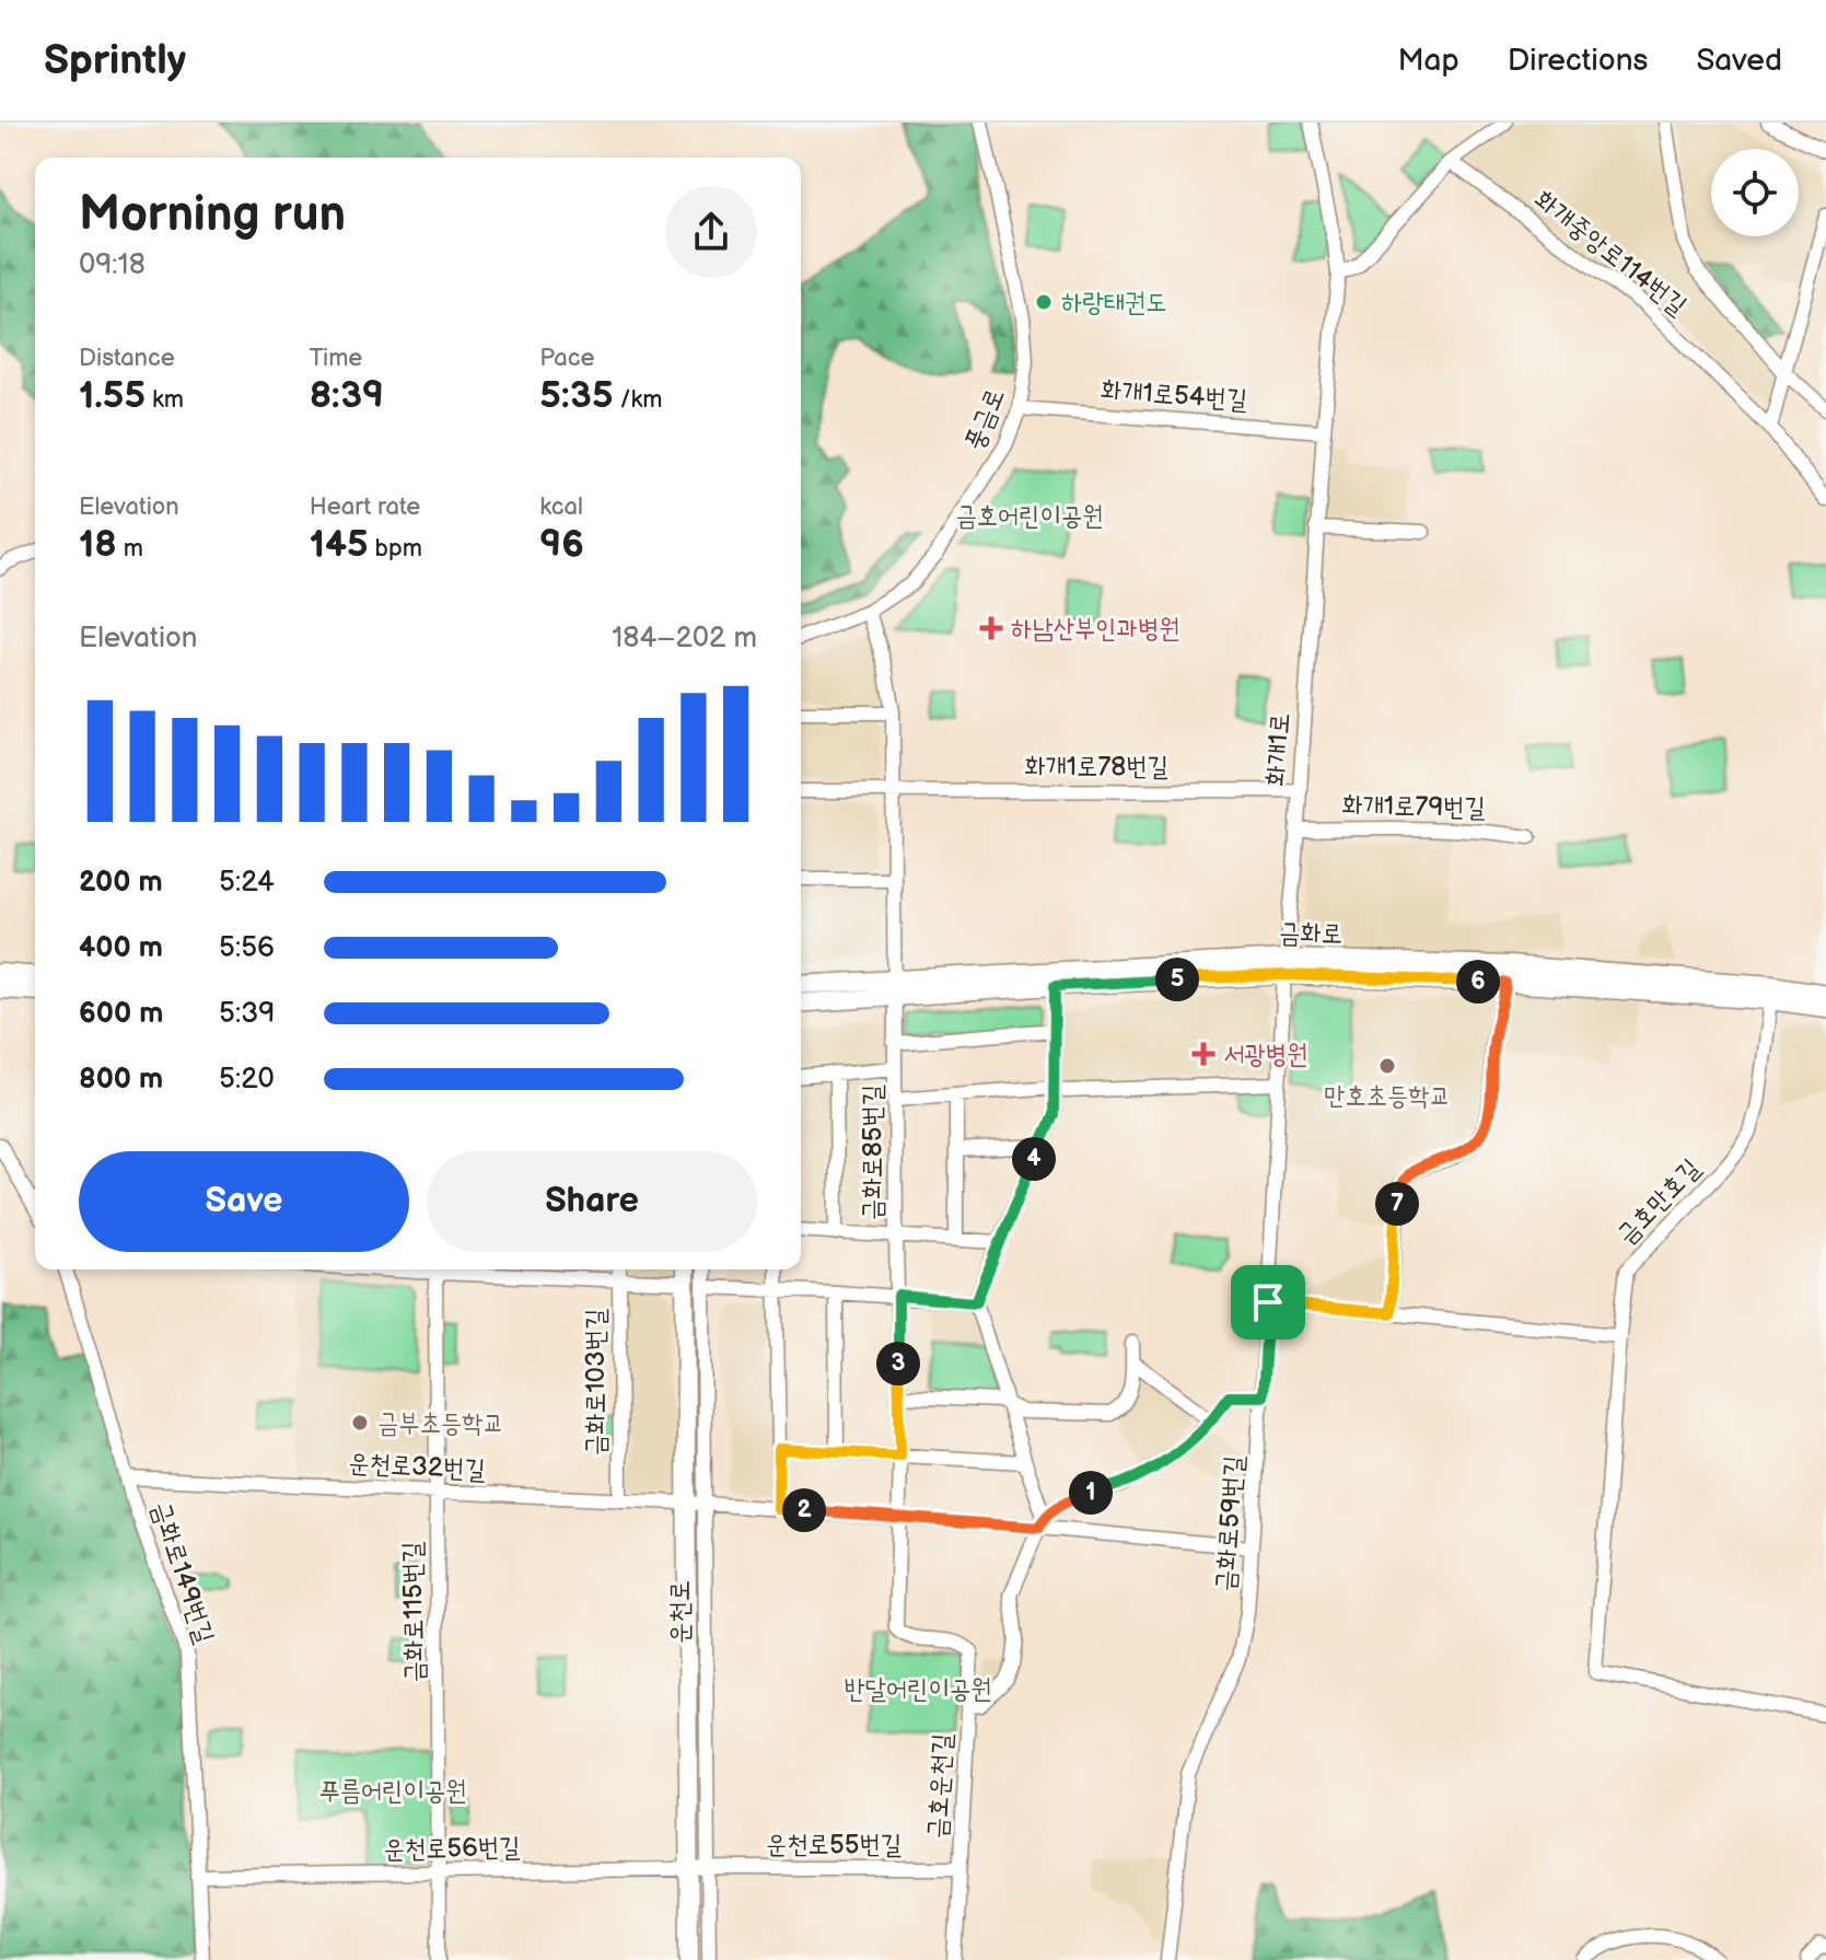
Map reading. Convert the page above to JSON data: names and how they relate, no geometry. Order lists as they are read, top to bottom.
{
  "streets": {
    "main road": ["금화로", "운천로"],
    "street": [
      "화개중앙로114번길",
      "화개1로54번길",
      "풍금로",
      "화개1로",
      "화개1로78번길",
      "화개1로79번길",
      "금화로85번길",
      "금호만호길",
      "금화로103번길",
      "운천로32번길",
      "금화로59번길",
      "금화로149번길",
      "금화로115번길",
      "금호운천길",
      "운천로55번길",
      "운천로56번길"
    ]
  },
  "crossings": [
    ["화개1로54번길", "풍금로"],
    ["화개1로54번길", "화개1로"],
    ["풍금로", "금화로85번길"],
    ["화개1로", "화개1로78번길"],
    ["화개1로", "화개1로79번길"],
    ["화개1로", "금화로"],
    ["화개1로", "금화로59번길"],
    ["화개1로78번길", "금화로85번길"],
    ["금화로", "금화로85번길"],
    ["금화로", "금호만호길"],
    ["금화로", "금화로59번길"],
    ["금화로85번길", "운천로32번길"],
    ["금화로85번길", "금호운천길"],
    ["금화로103번길", "운천로32번길"],
    ["운천로32번길", "금화로59번길"],
    ["운천로32번길", "금화로149번길"],
    ["운천로32번길", "금화로115번길"],
    ["운천로32번길", "운천로"],
    ["운천로32번길", "금호운천길"],
    ["금화로149번길", "운천로56번길"],
    ["금화로115번길", "운천로56번길"],
    ["운천로", "운천로55번길"],
    ["운천로", "운천로56번길"],
    ["금호운천길", "운천로55번길"],
    ["운천로55번길", "운천로56번길"]
  ],
  "parks": ["금호어린이공원", "반달어린이공원", "푸름어린이공원"],
  "places": {
    "other": ["하랑태권도", "만호초등학교", "금부초등학교"],
    "health": ["하남산부인과병원", "서광병원"]
  },
  "page": {
    "header": "Sprintly",
    "nav": ["Map", "Directions", "Saved"],
    "heading": ["Morning run", "09:18"],
    "stats": [
      ["Distance", "1.55 km"],
      ["Time", "8:39"],
      ["Pace", "5:35 /km"],
      ["Elevation", "18 m"],
      ["Heart rate", "145 bpm"],
      ["kcal", "96"]
    ],
    "chart": ["Elevation", "184–202 m"],
    "list": [
      {
        "name": "200 m",
        "note": "5:24"
      },
      {
        "name": "400 m",
        "note": "5:56"
      },
      {
        "name": "600 m",
        "note": "5:39"
      },
      {
        "name": "800 m",
        "note": "5:20"
      }
    ],
    "pins": [
      "5",
      "6",
      "4",
      "7",
      "3",
      "1",
      "2"
    ],
    "buttons": ["Save", "Share"]
  }
}
